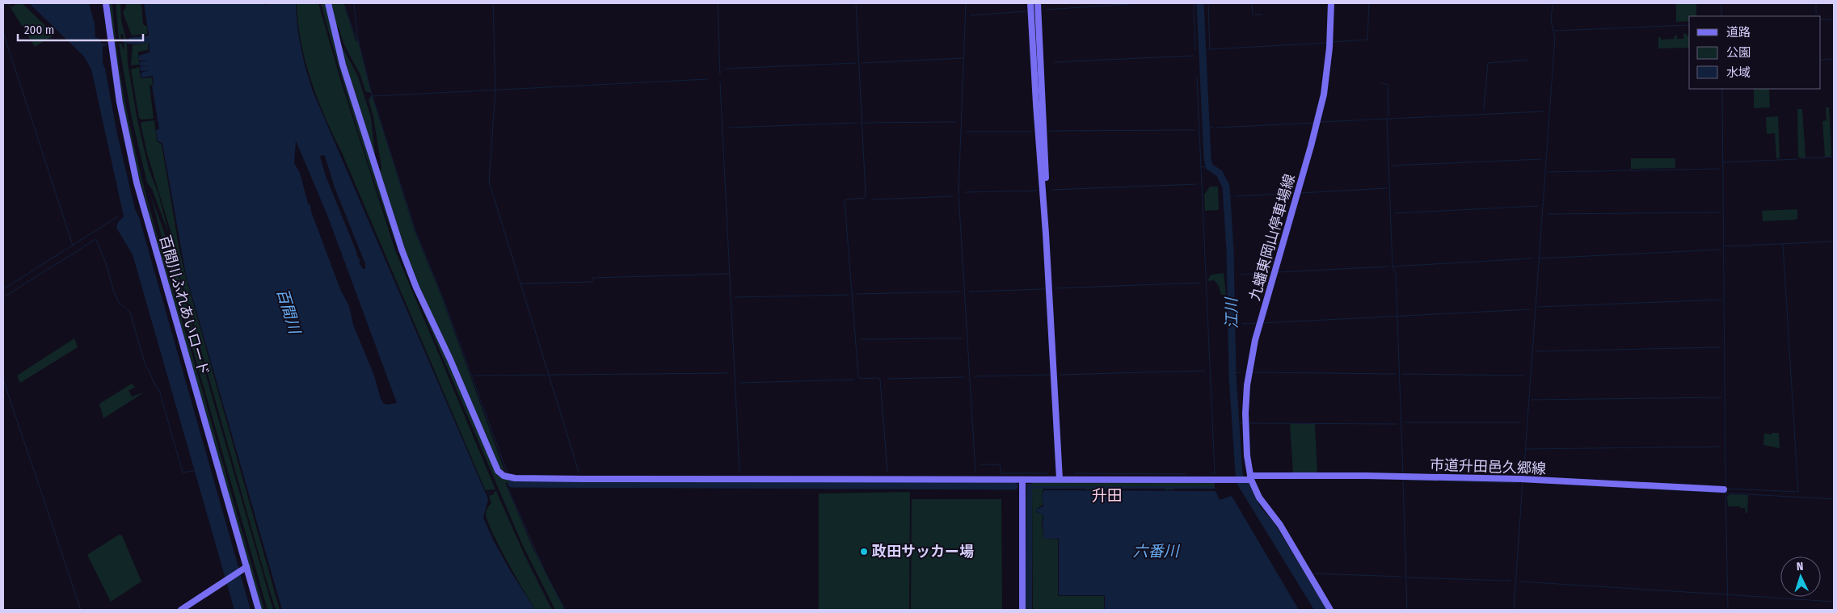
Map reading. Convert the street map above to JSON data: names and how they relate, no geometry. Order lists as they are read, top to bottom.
{
  "streets": {
    "street": ["九蟠東岡山停車場線", "百間川ふれあいロード", "市道升田邑久郷線"]
  },
  "crossings": [
    ["九蟠東岡山停車場線", "市道升田邑久郷線"]
  ],
  "districts": ["升田"],
  "water": ["百間川", "江川", "六番川"],
  "places": ["政田サッカー場"],
  "legend": ["道路", "公園", "水域"],
  "scale_bar": "200 m",
  "north": "top"
}
